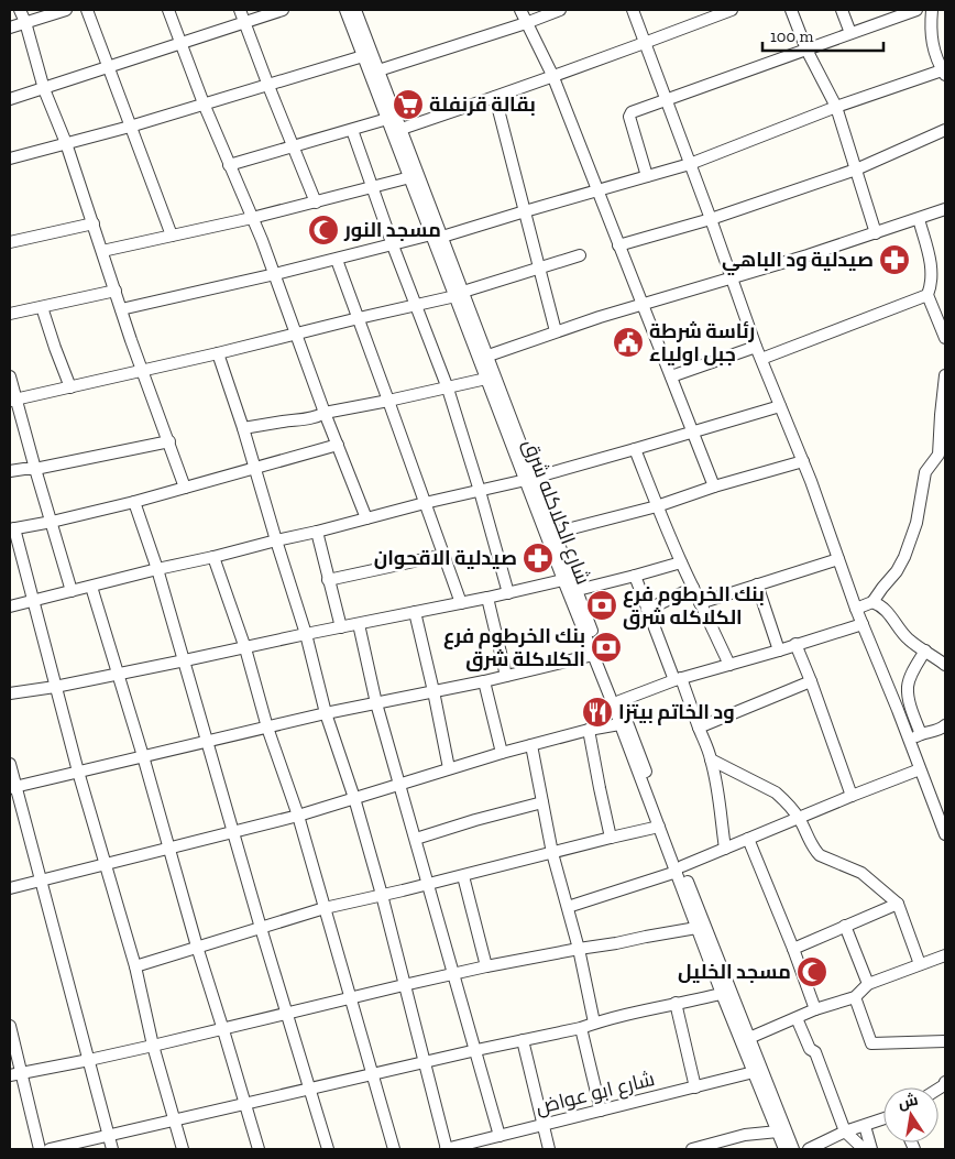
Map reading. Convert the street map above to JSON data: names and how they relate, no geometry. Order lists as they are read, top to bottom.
{
  "streets": {
    "street": ["شارع الكلاكله شرق", "شارع ابو عواض"]
  },
  "crossings": [
    ["شارع الكلاكله شرق", "شارع ابو عواض"]
  ],
  "places": {
    "supermarket": ["بقالة قرنفلة"],
    "mosque": ["مسجد النور", "مسجد الخليل"],
    "pharmacy": ["صيدلية ود الباهي", "صيدلية الاقحوان"],
    "public building": ["رئاسة شرطة جبل اولياء"],
    "bank": ["بنك الخرطوم فرع الكلاكله شرق", "بنك الخرطوم فرع الكلاكلة شرق"],
    "restaurant": ["ود الخاتم بيتزا"]
  },
  "scale_bar": "100 m",
  "north": "top"
}
